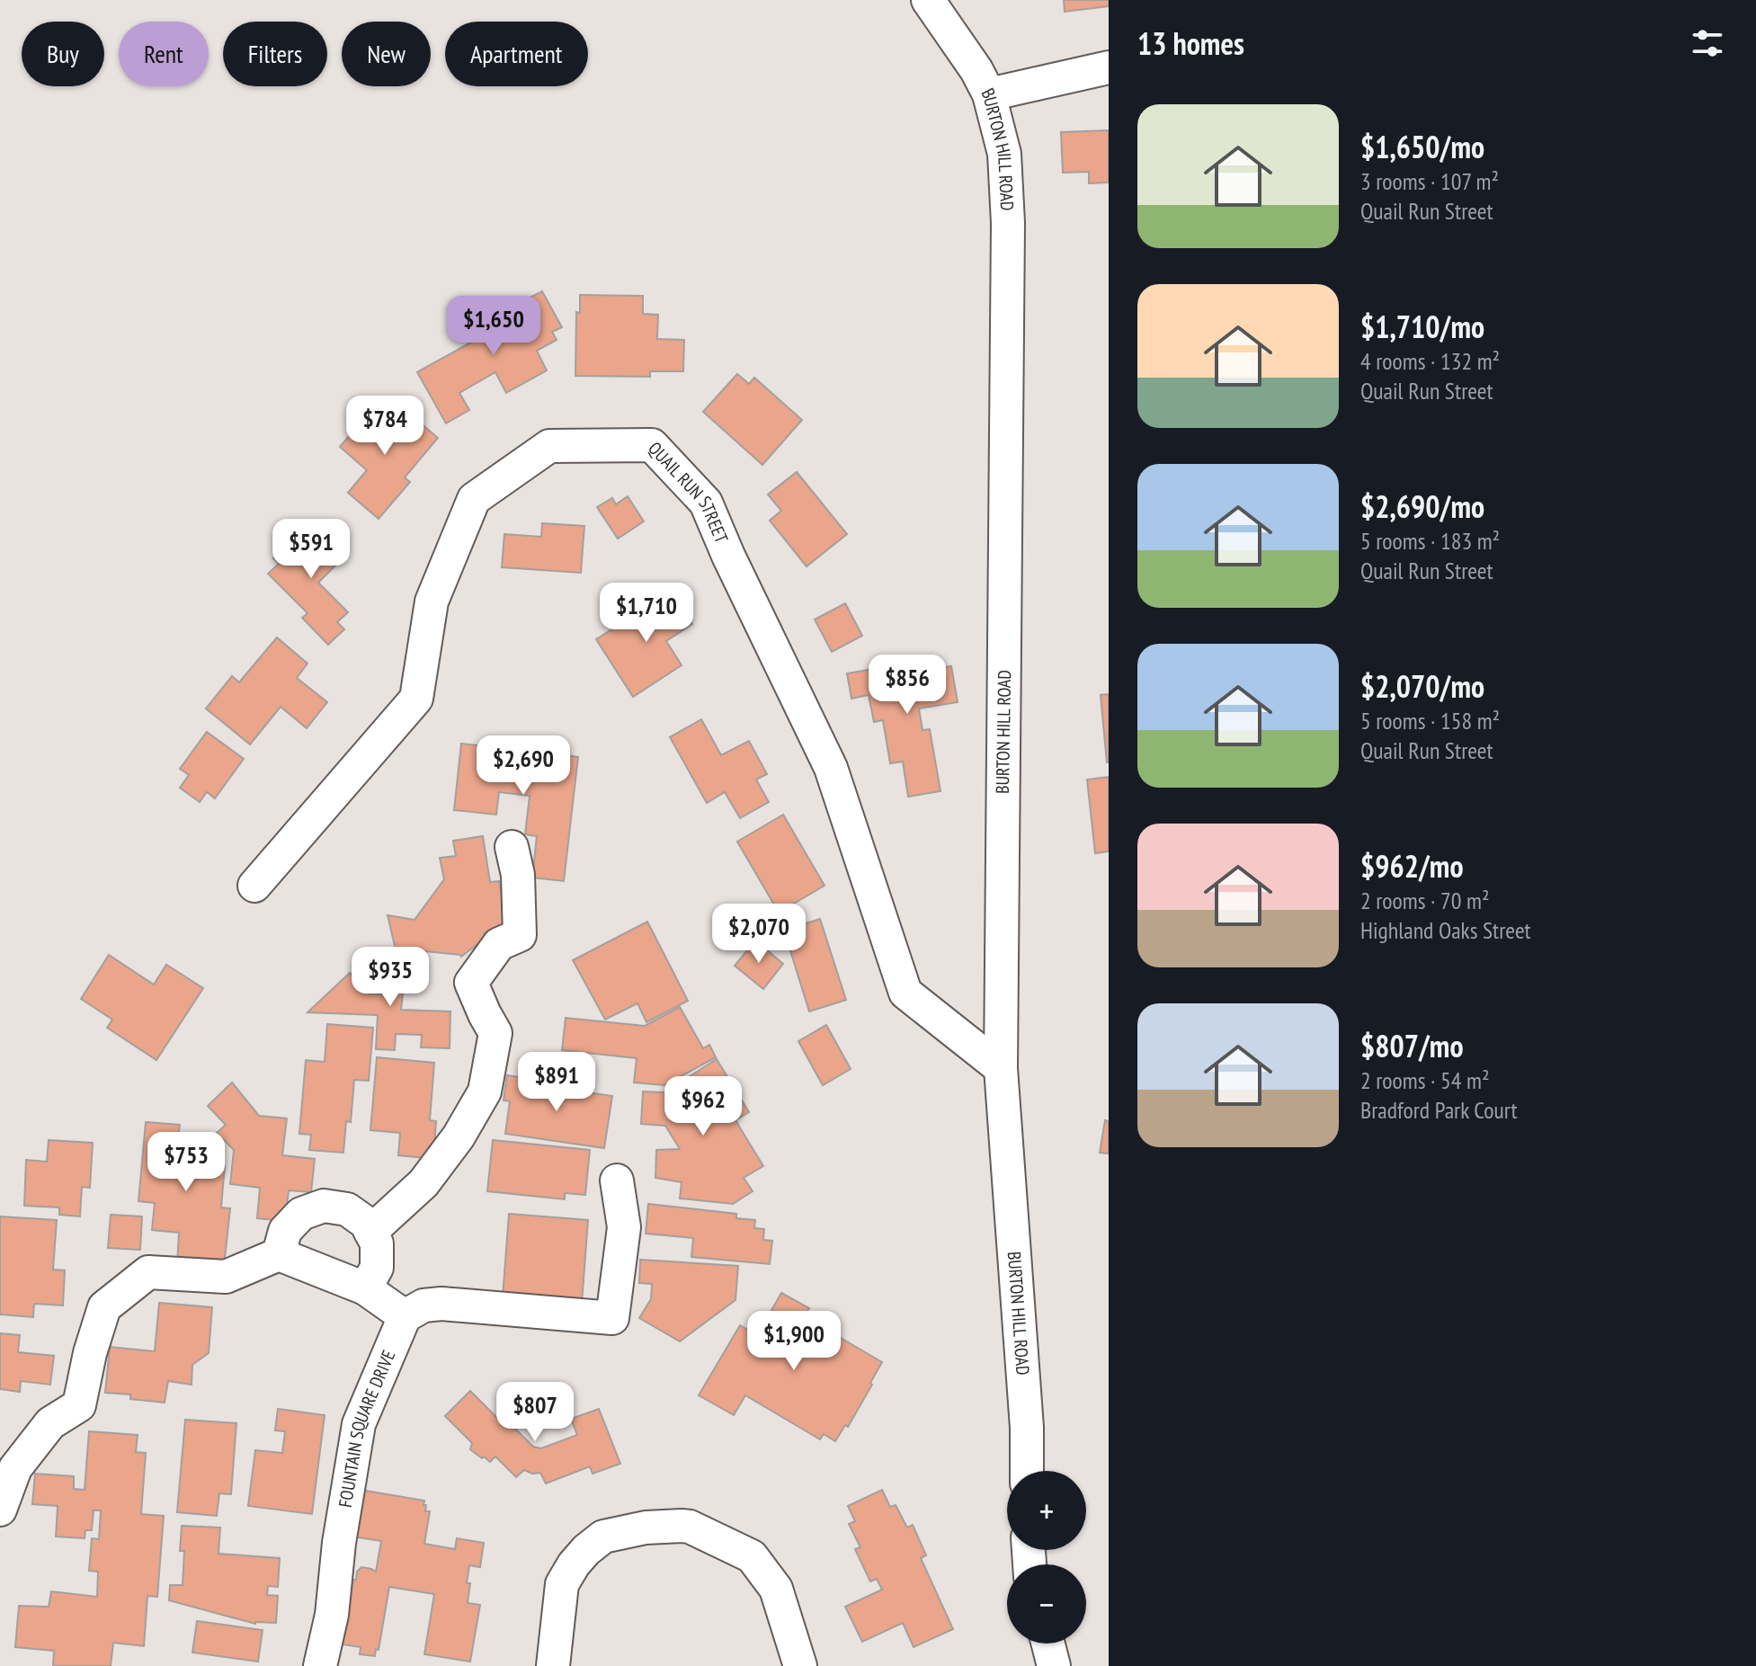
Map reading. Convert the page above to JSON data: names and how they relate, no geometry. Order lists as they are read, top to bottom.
{
  "streets": {
    "street": ["BURTON HILL ROAD", "QUAIL RUN STREET", "FOUNTAIN SQUARE DRIVE"]
  },
  "crossings": [
    ["BURTON HILL ROAD", "QUAIL RUN STREET"]
  ],
  "page": {
    "heading": "13 homes",
    "chip": [
      "Buy",
      "Rent",
      "Filters",
      "New",
      "Apartment"
    ],
    "list": [
      {
        "name": "$1,650/mo",
        "note": "3 rooms · 107 m² · Quail Run Street"
      },
      {
        "name": "$1,710/mo",
        "note": "4 rooms · 132 m² · Quail Run Street"
      },
      {
        "name": "$2,690/mo",
        "note": "5 rooms · 183 m² · Quail Run Street"
      },
      {
        "name": "$2,070/mo",
        "note": "5 rooms · 158 m² · Quail Run Street"
      },
      {
        "name": "$962/mo",
        "note": "2 rooms · 70 m² · Highland Oaks Street"
      },
      {
        "name": "$807/mo",
        "note": "2 rooms · 54 m² · Bradford Park Court"
      }
    ],
    "price": [
      "$1,650",
      "$784",
      "$591",
      "$1,710",
      "$856",
      "$2,690",
      "$2,070",
      "$935",
      "$891",
      "$962",
      "$753",
      "$1,900",
      "$807"
    ],
    "map_buttons": ["+", "−"]
  }
}
